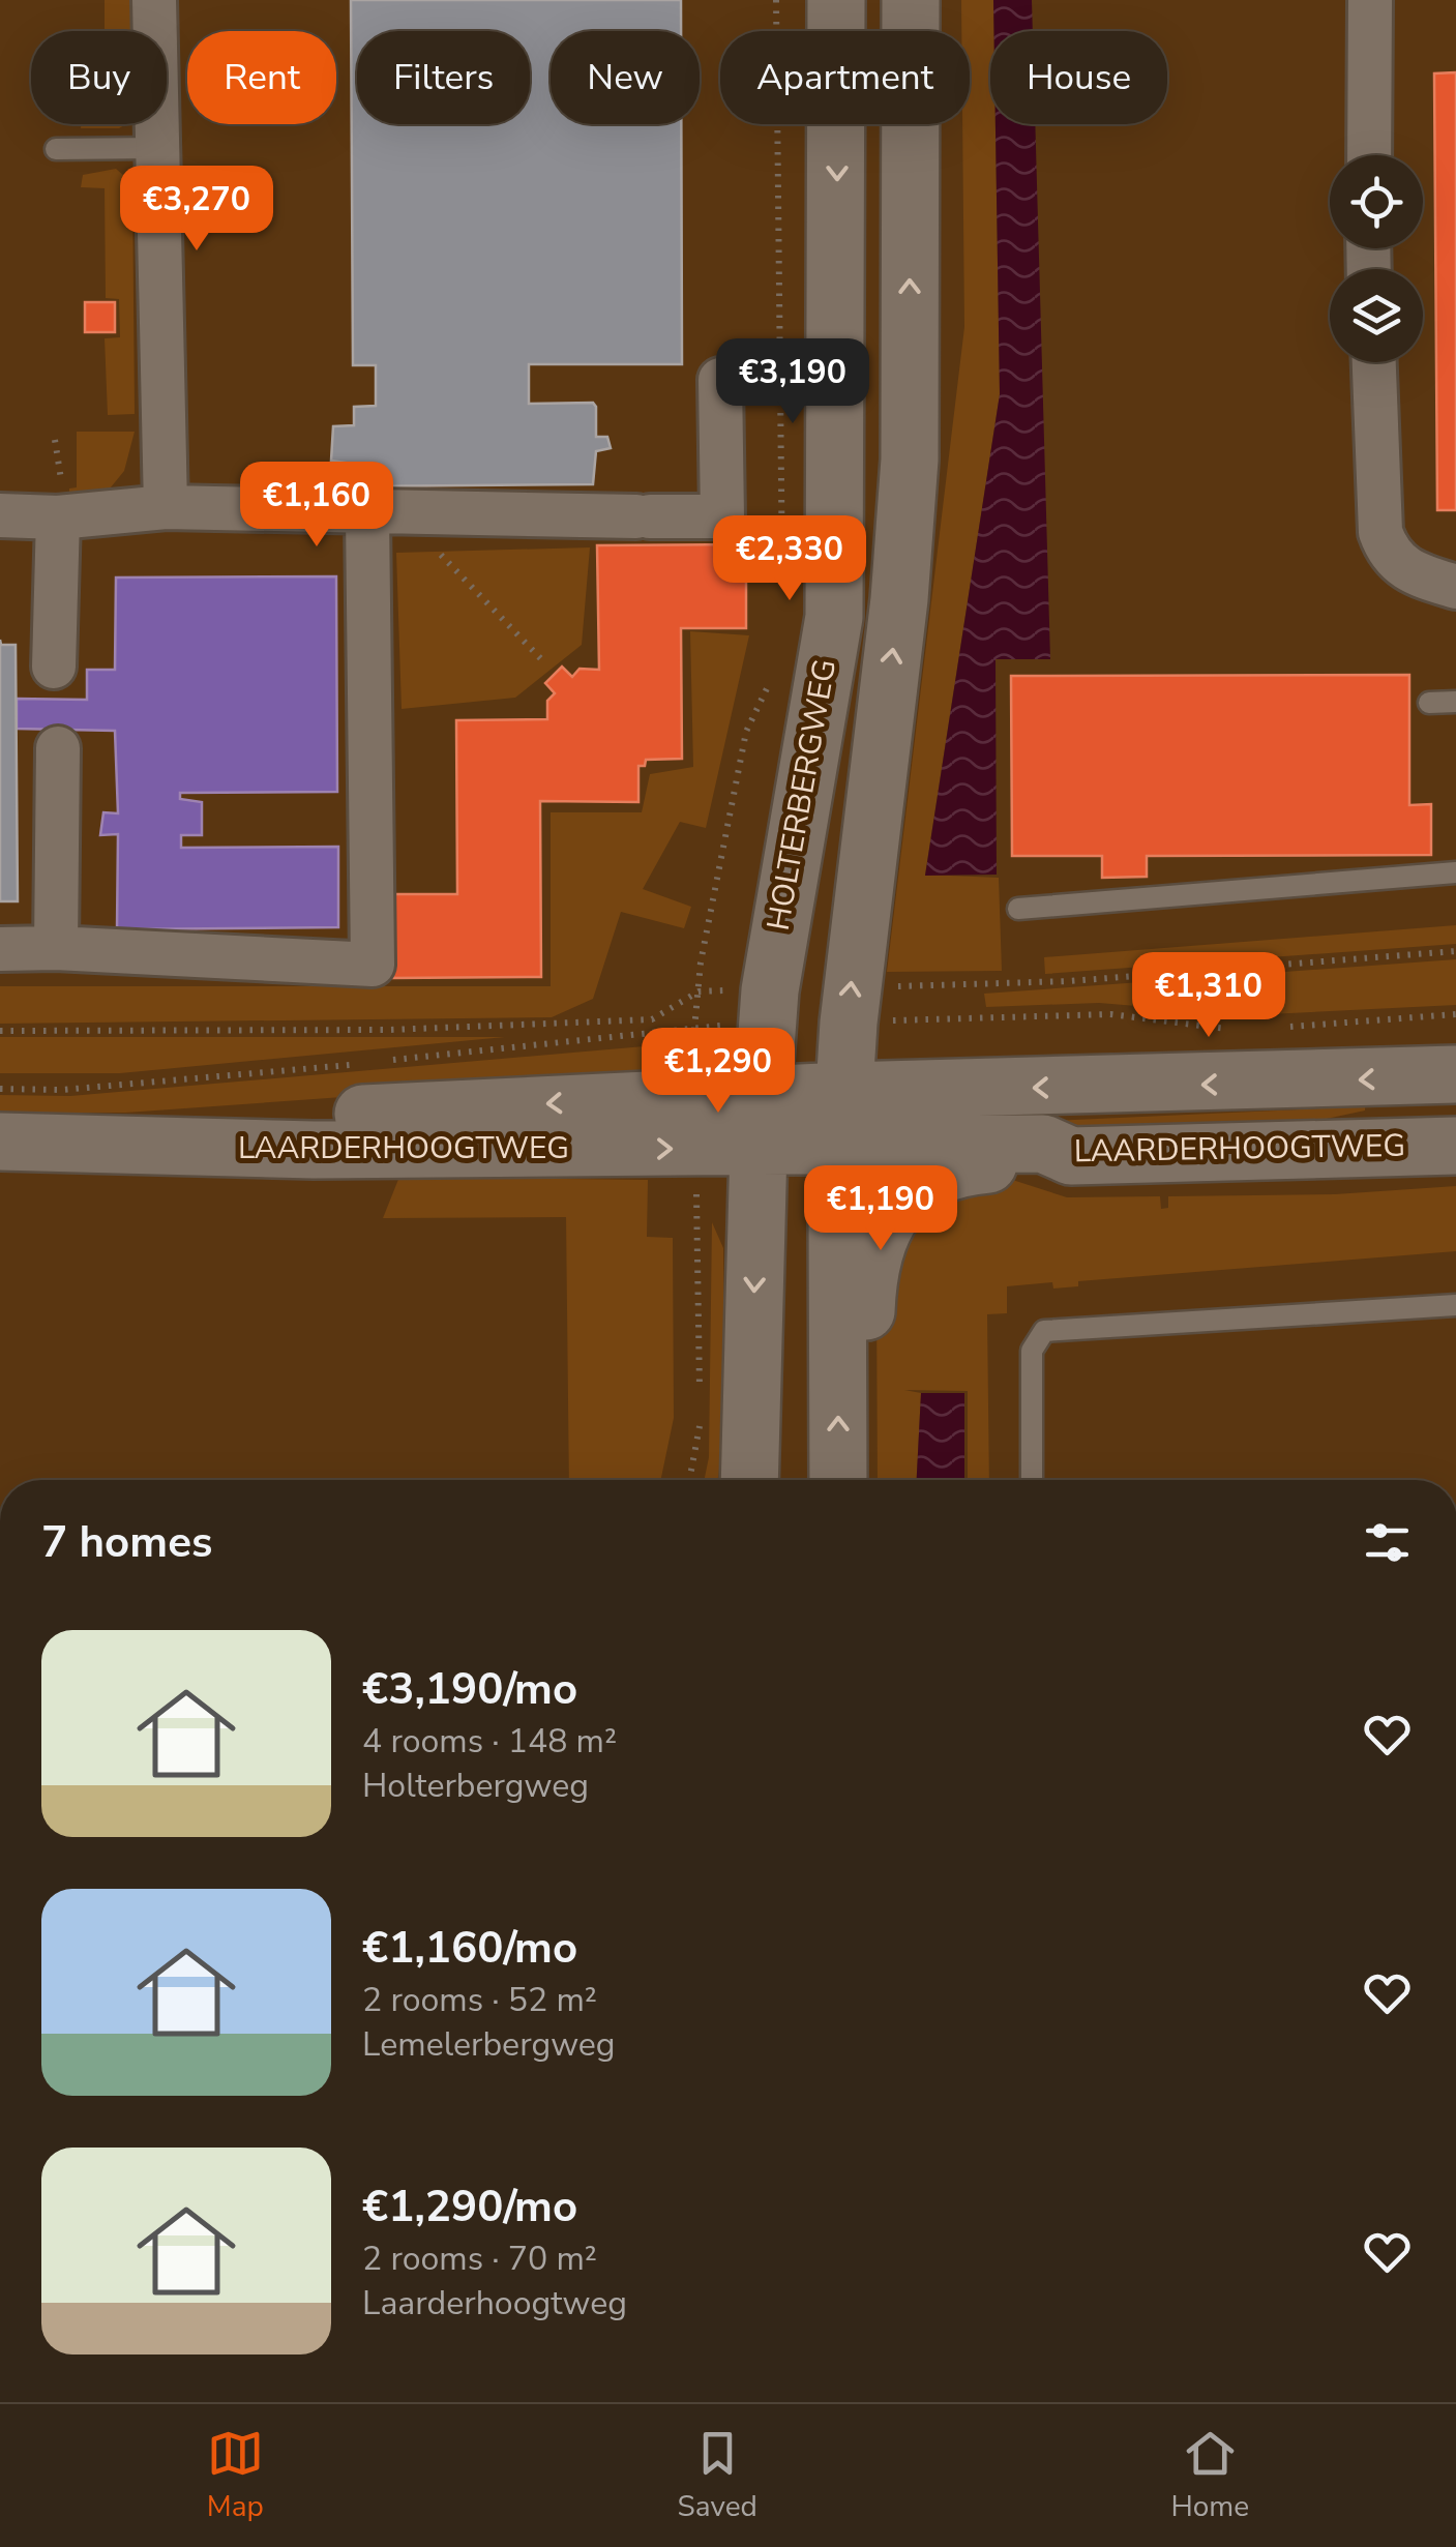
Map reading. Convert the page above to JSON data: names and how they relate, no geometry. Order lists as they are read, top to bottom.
{
  "streets": {
    "main road": ["HOLTERBERGWEG", "LAARDERHOOGTWEG"]
  },
  "crossings": [
    ["HOLTERBERGWEG", "LAARDERHOOGTWEG"]
  ],
  "page": {
    "chip": [
      "Buy",
      "Rent",
      "Filters",
      "New",
      "Apartment",
      "House"
    ],
    "price": [
      "€3,270",
      "€3,190",
      "€1,160",
      "€2,330",
      "€1,310",
      "€1,290",
      "€1,190"
    ],
    "heading": "7 homes",
    "list": [
      {
        "name": "€3,190/mo",
        "note": "4 rooms · 148 m² · Holterbergweg"
      },
      {
        "name": "€1,160/mo",
        "note": "2 rooms · 52 m² · Lemelerbergweg"
      },
      {
        "name": "€1,290/mo",
        "note": "2 rooms · 70 m² · Laarderhoogtweg"
      }
    ],
    "tabs": ["Map", "Saved", "Home"]
  }
}
